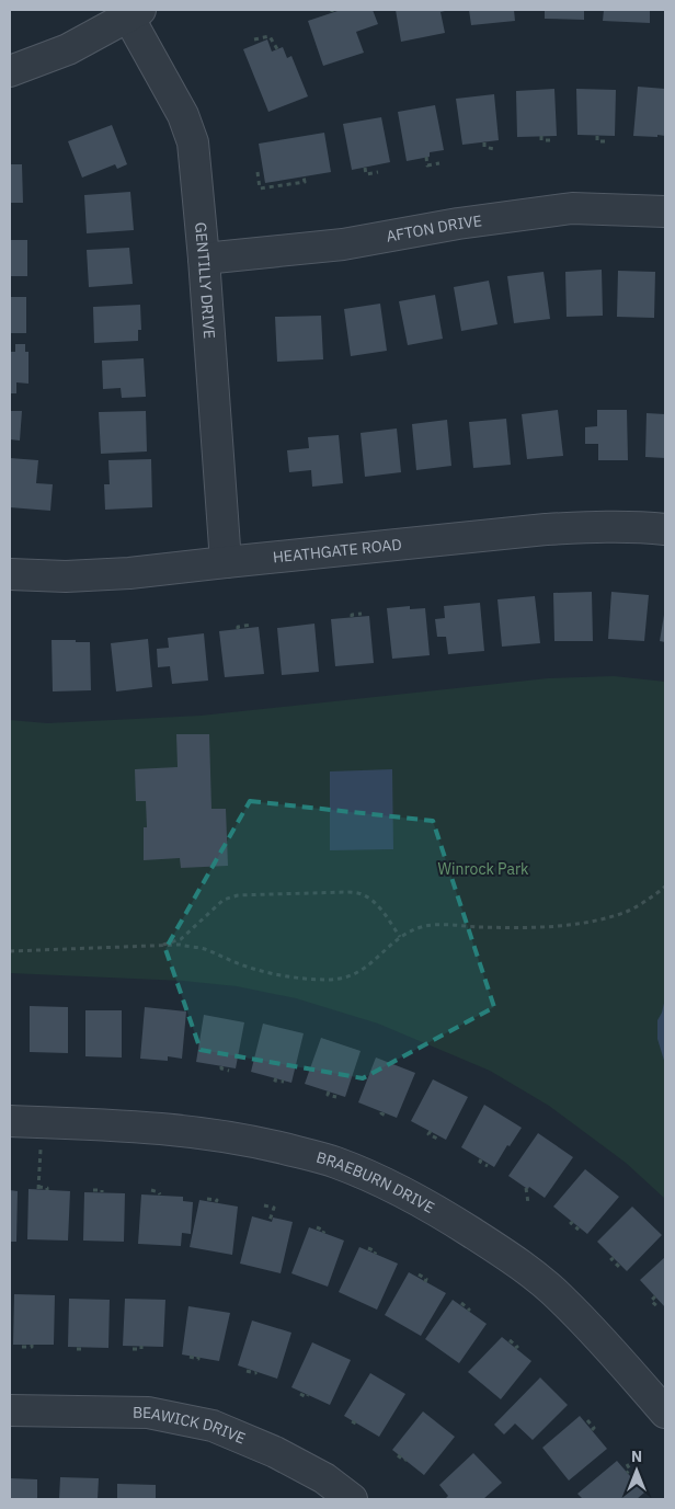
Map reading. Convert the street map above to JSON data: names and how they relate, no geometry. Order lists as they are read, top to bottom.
{
  "streets": {
    "street": [
      "AFTON DRIVE",
      "GENTILLY DRIVE",
      "HEATHGATE ROAD",
      "BRAEBURN DRIVE",
      "BEAWICK DRIVE"
    ]
  },
  "crossings": [
    ["AFTON DRIVE", "GENTILLY DRIVE"],
    ["GENTILLY DRIVE", "HEATHGATE ROAD"]
  ],
  "parks": ["Winrock Park"],
  "north": "top"
}
